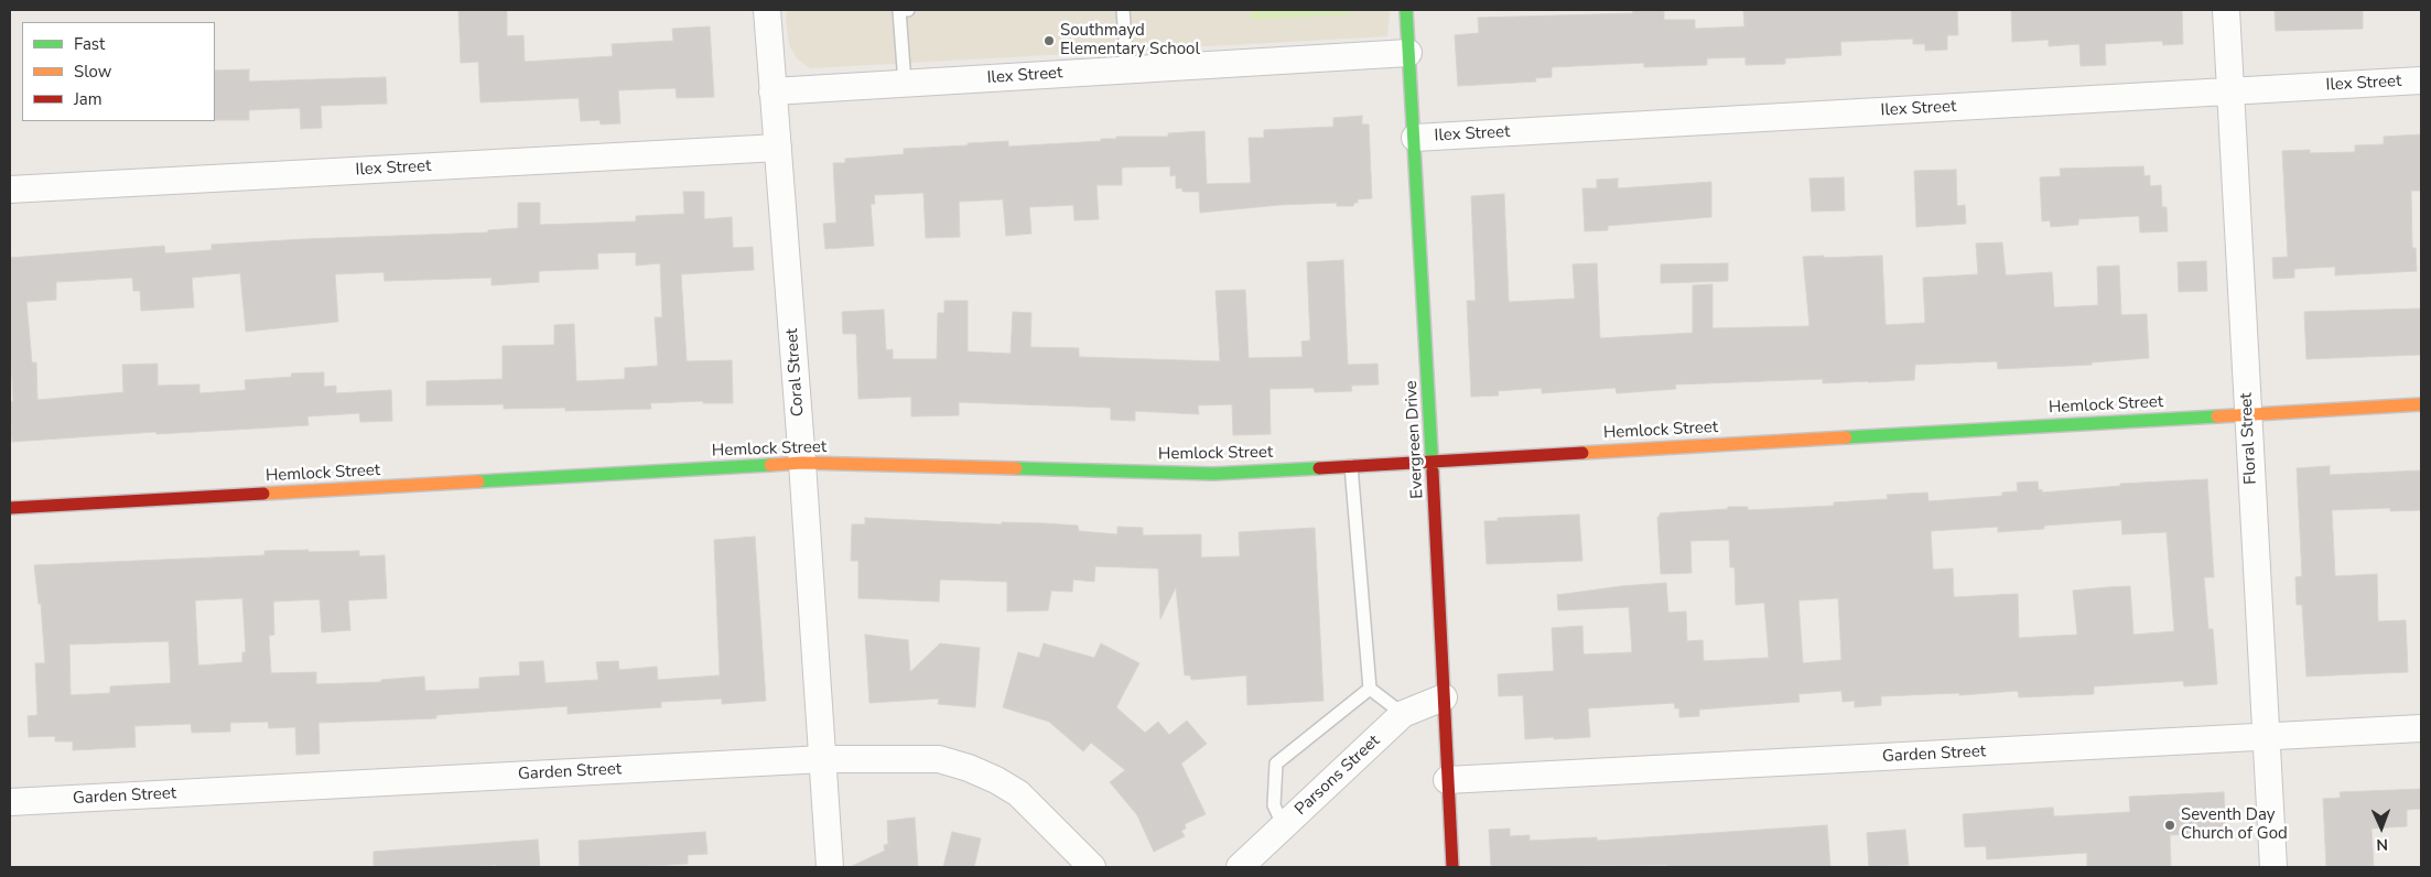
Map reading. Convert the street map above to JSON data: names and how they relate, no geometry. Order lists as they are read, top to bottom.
{
  "streets": {
    "street": [
      "Ilex Street",
      "Coral Street",
      "Hemlock Street",
      "Floral Street",
      "Evergreen Drive",
      "Garden Street",
      "Parsons Street"
    ]
  },
  "crossings": [
    ["Ilex Street", "Coral Street"],
    ["Ilex Street", "Floral Street"],
    ["Ilex Street", "Evergreen Drive"],
    ["Coral Street", "Hemlock Street"],
    ["Coral Street", "Garden Street"],
    ["Hemlock Street", "Floral Street"],
    ["Hemlock Street", "Evergreen Drive"],
    ["Floral Street", "Garden Street"],
    ["Evergreen Drive", "Garden Street"],
    ["Evergreen Drive", "Parsons Street"]
  ],
  "places": ["Southmayd Elementary School", "Seventh Day Church of God"],
  "legend": ["Fast", "Slow", "Jam"],
  "north": "bottom"
}
